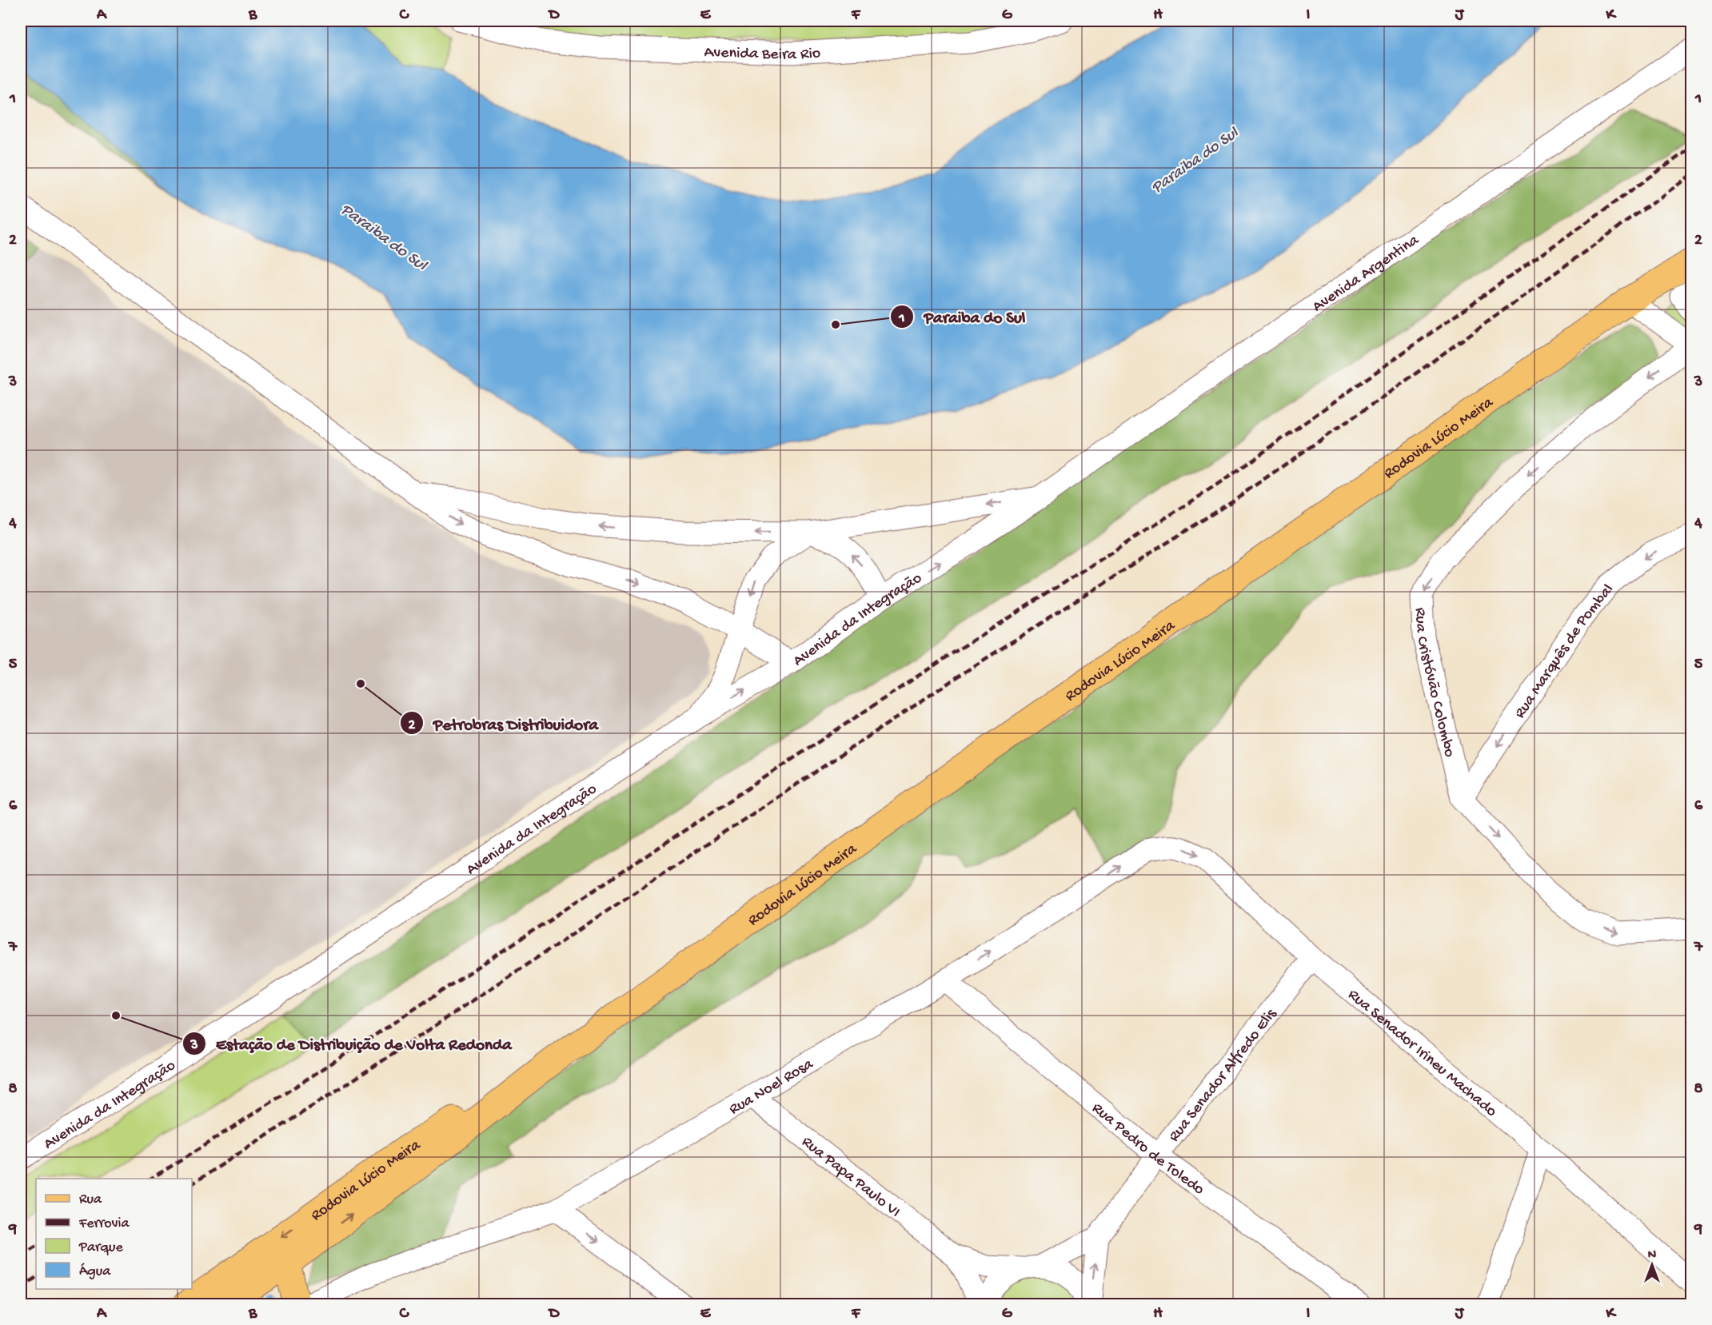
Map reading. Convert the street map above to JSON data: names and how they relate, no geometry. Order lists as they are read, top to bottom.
{
  "streets": {
    "main road": ["Rodovia Lúcio Meira"],
    "street": [
      "Avenida Beira Rio",
      "Avenida Argentina",
      "Avenida da Integração",
      "Rua Marquês de Pombal",
      "Rua Cristóvão Colombo",
      "Rua Senador Irineu Machado",
      "Rua Senador Alfredo Elis",
      "Rua Noel Rosa",
      "Rua Pedro de Toledo",
      "Rua Papa Paulo VI"
    ]
  },
  "crossings": [
    ["Avenida Argentina", "Avenida da Integração"],
    ["Rua Marquês de Pombal", "Rua Cristóvão Colombo"],
    ["Rua Senador Irineu Machado", "Rua Senador Alfredo Elis"],
    ["Rua Senador Irineu Machado", "Rua Noel Rosa"],
    ["Rua Senador Alfredo Elis", "Rua Pedro de Toledo"],
    ["Rua Senador Alfredo Elis", "Rua Papa Paulo VI"],
    ["Rua Noel Rosa", "Rua Pedro de Toledo"],
    ["Rua Noel Rosa", "Rua Papa Paulo VI"]
  ],
  "one_way": ["Rua Marquês de Pombal"],
  "water": ["Paraiba do Sul"],
  "places": ["Paraiba do Sul", "Petrobras Distribuidora", "Estação de Distribuição de Volta Redonda"],
  "legend": [
    "Rua",
    "Ferrovia",
    "Parque",
    "Água"
  ],
  "north": "top",
  "grid": {
    "columns": [
      "A",
      "B",
      "C",
      "D",
      "E",
      "F",
      "G",
      "H",
      "I",
      "J",
      "K"
    ],
    "rows": [
      "1",
      "2",
      "3",
      "4",
      "5",
      "6",
      "7",
      "8",
      "9"
    ]
  }
}
